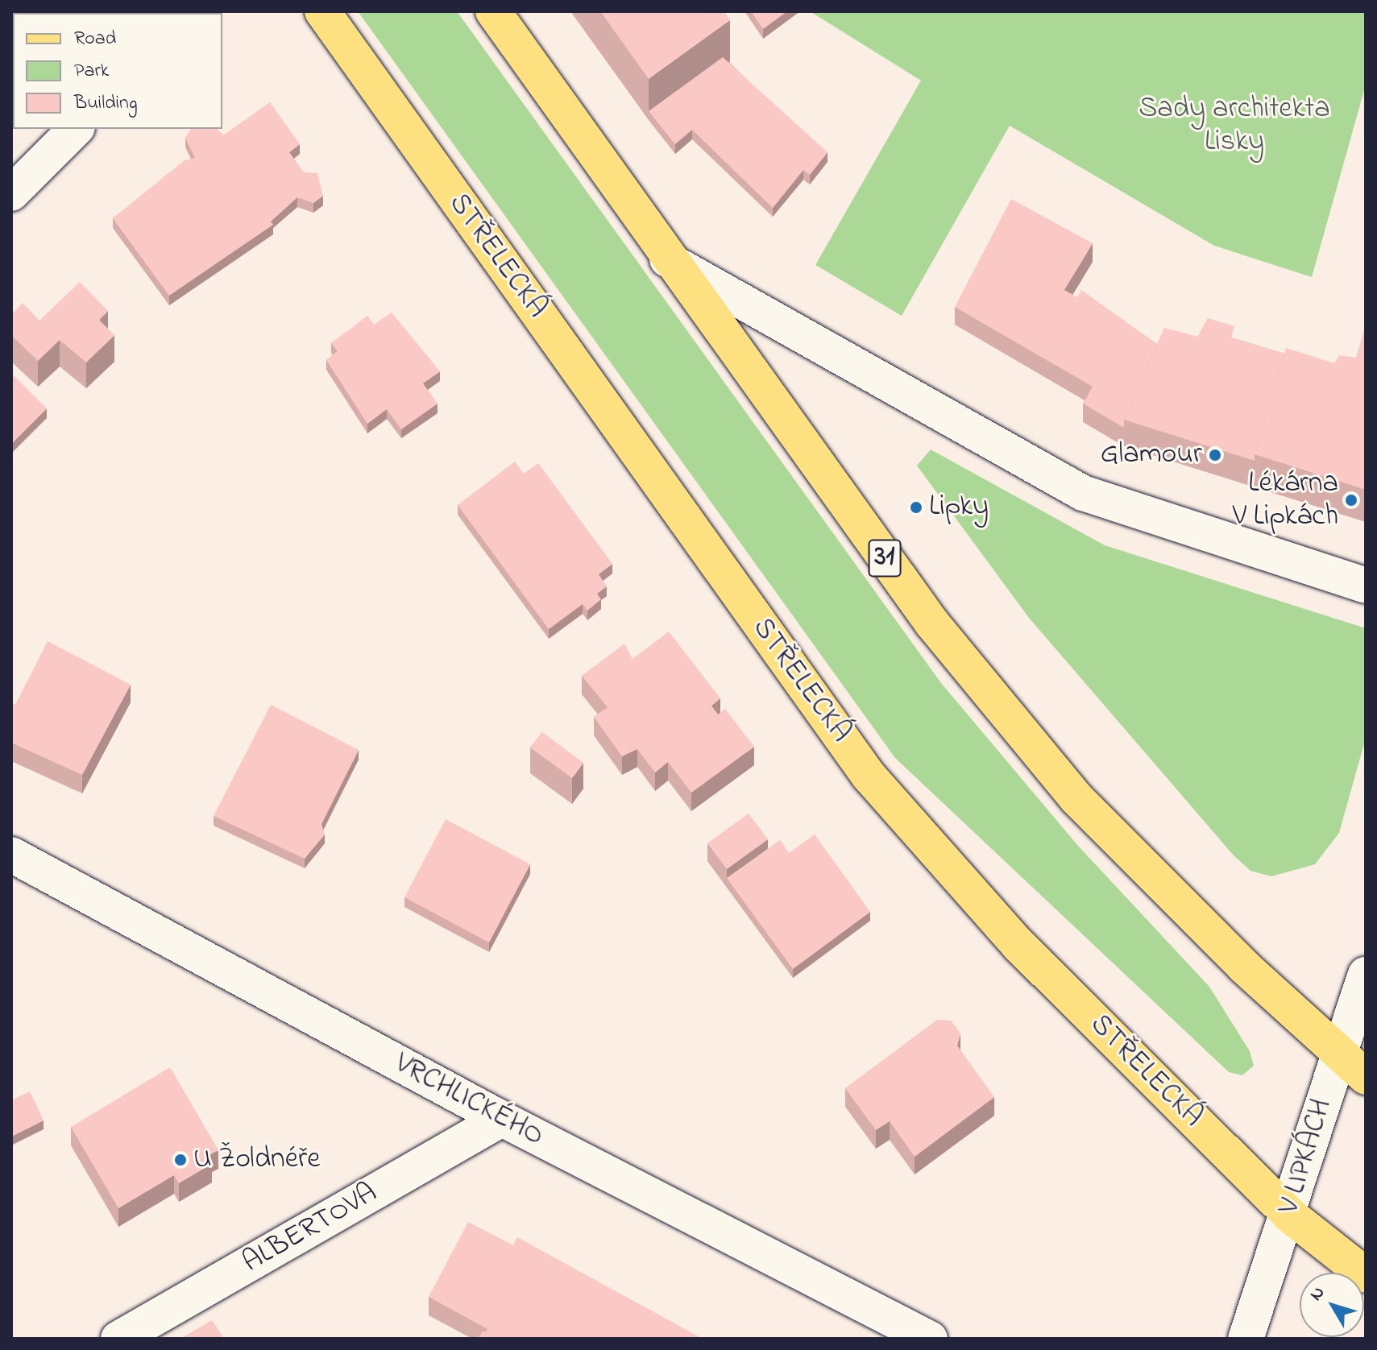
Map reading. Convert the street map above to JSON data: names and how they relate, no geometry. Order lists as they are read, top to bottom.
{
  "streets": {
    "main road": ["STŘELECKÁ", "31"],
    "street": ["VRCHLICKÉHO", "V LIPKÁCH", "ALBERTOVA"]
  },
  "crossings": [
    ["STŘELECKÁ", "V LIPKÁCH"],
    ["31", "V LIPKÁCH"],
    ["VRCHLICKÉHO", "ALBERTOVA"]
  ],
  "parks": ["Sady architekta Lisky"],
  "places": [
    "Glamour",
    "Lékárna V Lipkách",
    "Lipky",
    "U Žoldnéře"
  ],
  "legend": ["Road", "Park", "Building"],
  "north": "top left"
}
